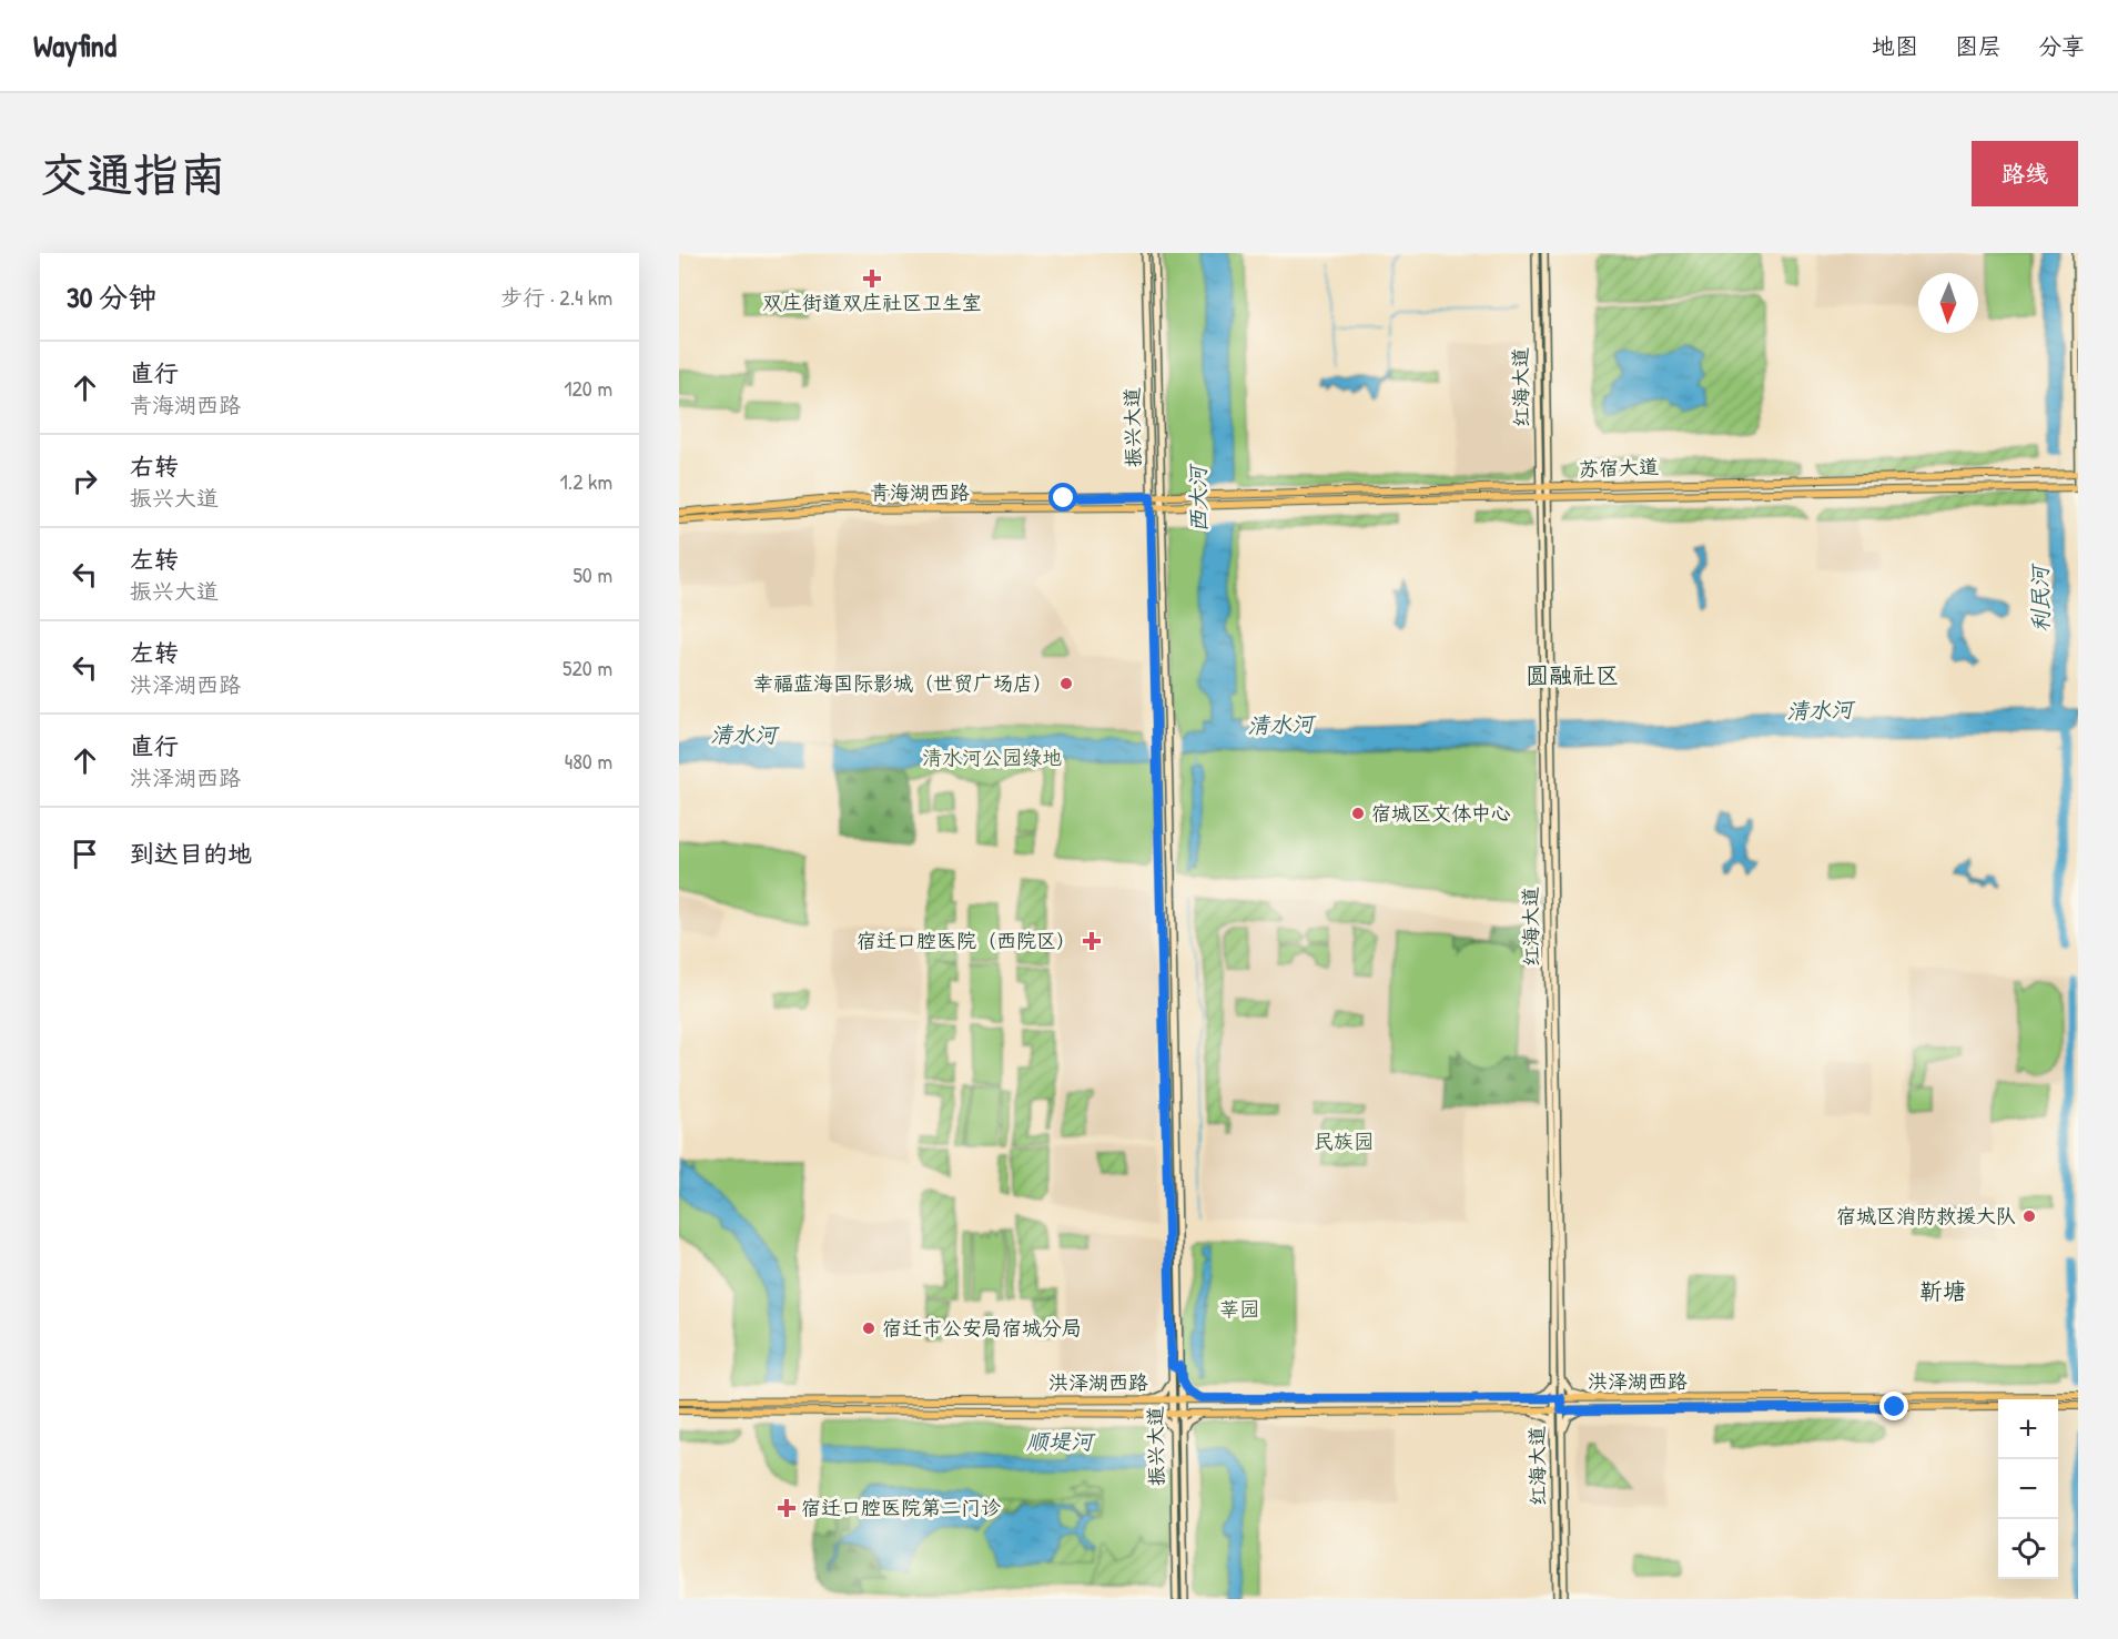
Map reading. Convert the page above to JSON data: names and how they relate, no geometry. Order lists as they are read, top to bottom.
{
  "streets": {
    "main road": [
      "红海大道",
      "振兴大道",
      "苏宿大道",
      "青海湖西路",
      "洪泽湖西路"
    ]
  },
  "crossings": [
    ["红海大道", "苏宿大道"],
    ["红海大道", "洪泽湖西路"],
    ["振兴大道", "苏宿大道"],
    ["振兴大道", "青海湖西路"],
    ["振兴大道", "洪泽湖西路"],
    ["苏宿大道", "青海湖西路"]
  ],
  "districts": ["圆融社区", "靳塘"],
  "water": [
    "西大河",
    "利民河",
    "清水河",
    "顺堤河"
  ],
  "parks": ["清水河公园绿地", "民族园", "莘园"],
  "places": {
    "health": ["双庄街道双庄社区卫生室", "宿迁口腔医院（西院区）", "宿迁口腔医院第二门诊"],
    "other": [
      "幸福蓝海国际影城（世贸广场店）",
      "宿城区文体中心",
      "宿城区消防救援大队",
      "宿迁市公安局宿城分局"
    ]
  },
  "north": "bottom",
  "page": {
    "header": "Wayfind",
    "nav": ["地图", "图层", "分享"],
    "buttons": "路线",
    "title": "交通指南",
    "heading": ["30 分钟", "步行 · 2.4 km"],
    "list": [
      ["直行", "青海湖西路", "120 m"],
      ["右转", "振兴大道", "1.2 km"],
      ["左转", "振兴大道", "50 m"],
      ["左转", "洪泽湖西路", "520 m"],
      ["直行", "洪泽湖西路", "480 m"],
      "到达目的地"
    ],
    "map_buttons": ["+", "−"]
  }
}
